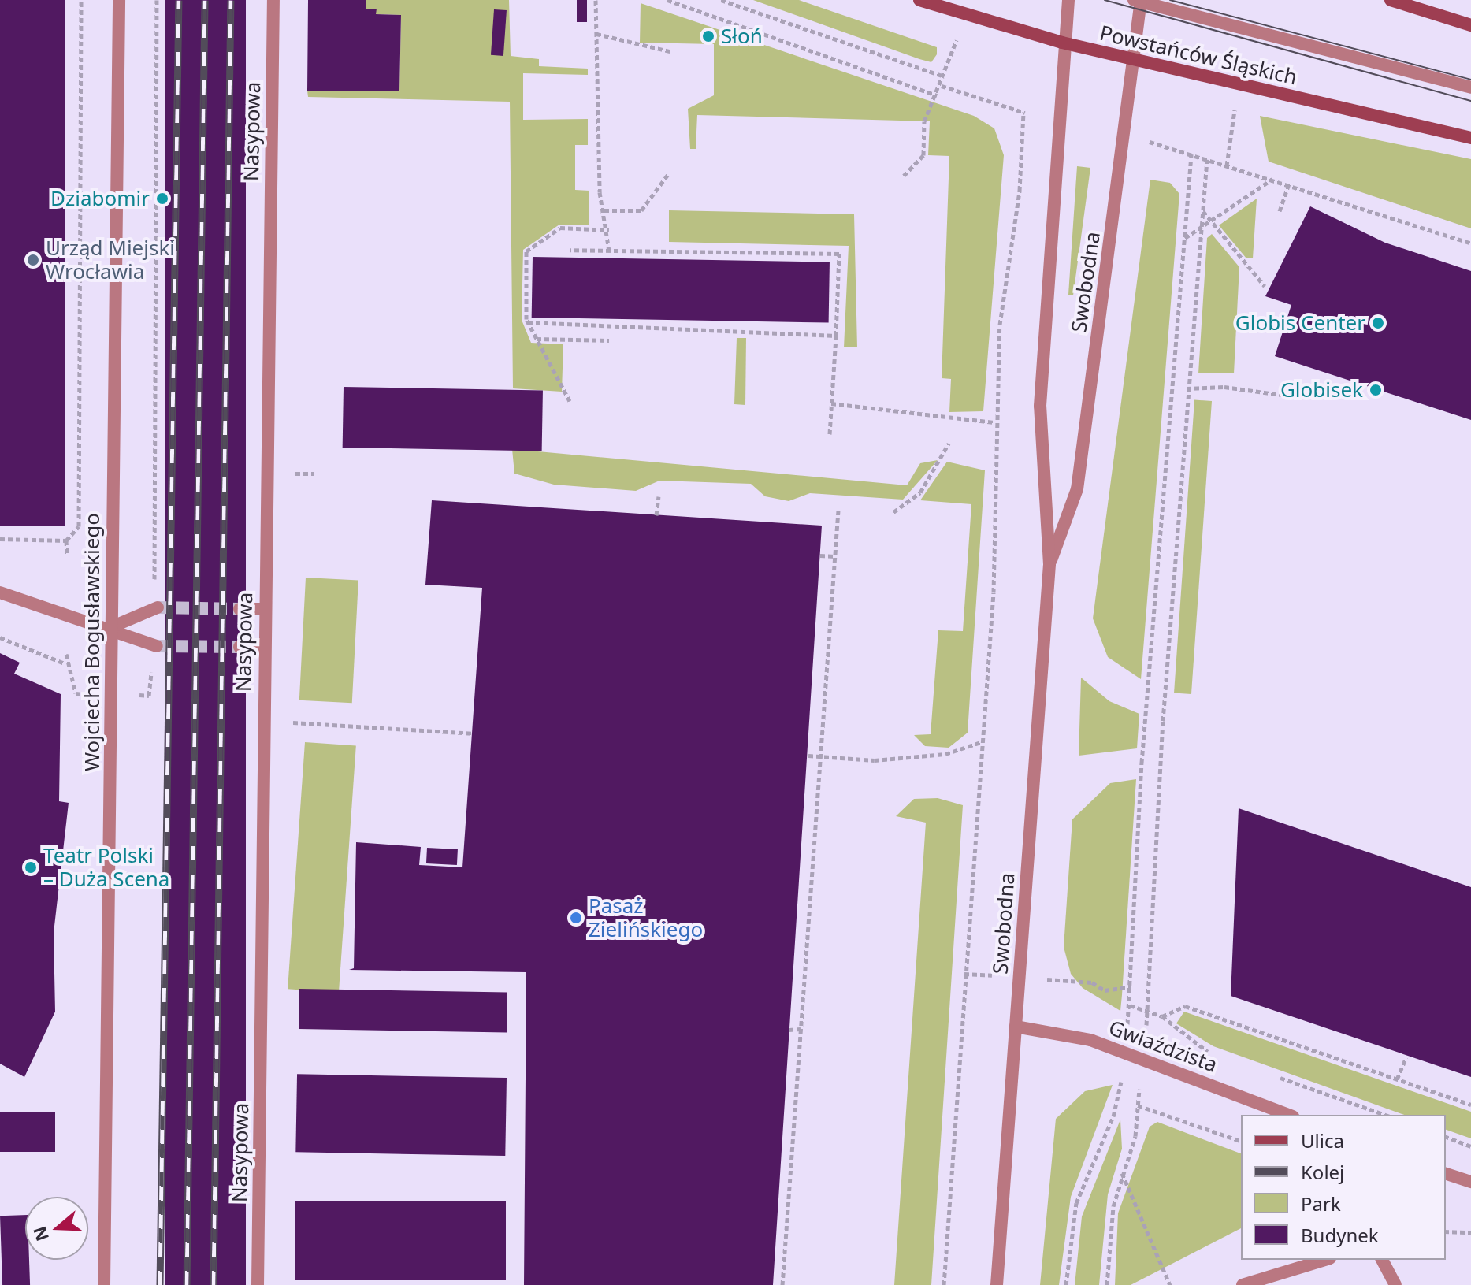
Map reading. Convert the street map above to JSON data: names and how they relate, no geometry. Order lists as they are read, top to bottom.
{
  "streets": {
    "main road": ["Powstańców Śląskich"],
    "street": [
      "Nasypowa",
      "Swobodna",
      "Wojciecha Bogusławskiego",
      "Gwiaździsta"
    ]
  },
  "crossings": [
    ["Powstańców Śląskich", "Swobodna"],
    ["Swobodna", "Gwiaździsta"]
  ],
  "places": [
    "Słoń",
    "Dziabomir",
    "Urząd Miejski Wrocławia",
    "Globis Center",
    "Globisek",
    "Teatr Polski – Duża Scena",
    "Pasaż Zielińskiego"
  ],
  "legend": [
    "Ulica",
    "Kolej",
    "Park",
    "Budynek"
  ],
  "north": "left"
}
